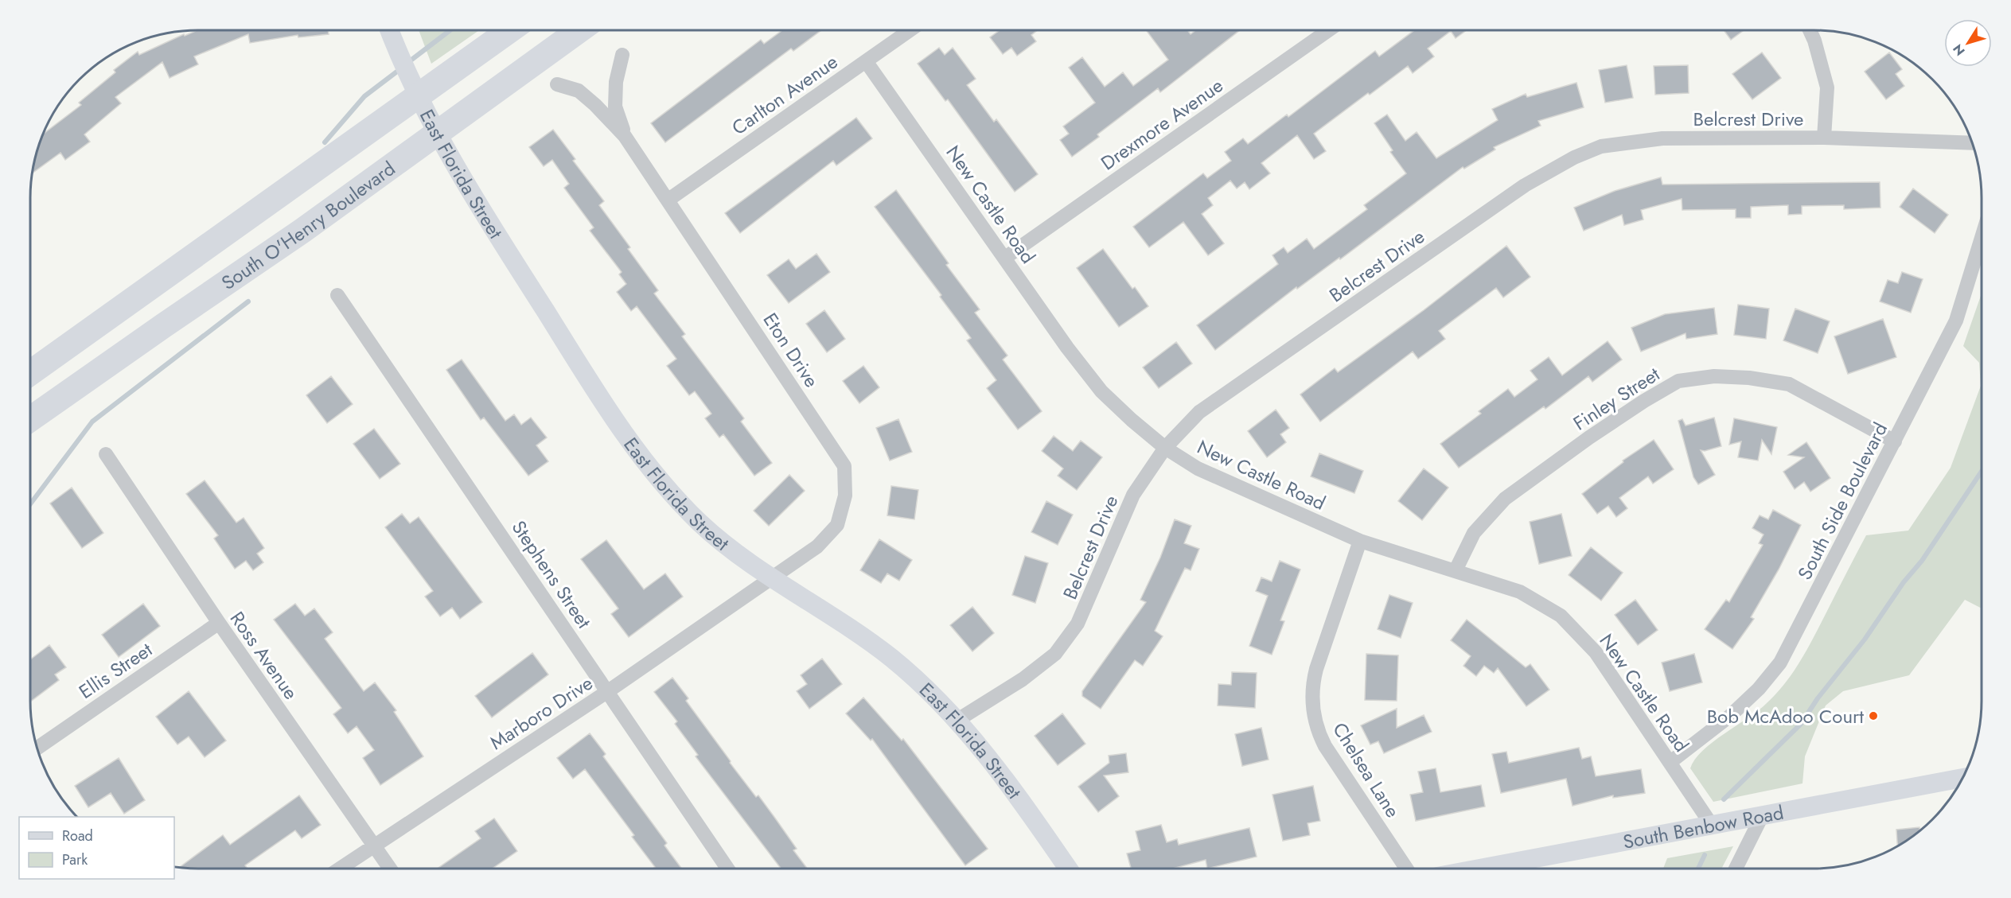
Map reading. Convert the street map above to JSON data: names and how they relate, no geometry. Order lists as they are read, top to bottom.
{
  "streets": {
    "highway": ["South O'Henry Boulevard"],
    "main road": ["East Florida Street", "South Benbow Road"],
    "street": [
      "Carlton Avenue",
      "Belcrest Drive",
      "Drexmore Avenue",
      "New Castle Road",
      "Eton Drive",
      "Finley Street",
      "South Side Boulevard",
      "Stephens Street",
      "Ross Avenue",
      "Ellis Street",
      "Marboro Drive",
      "Chelsea Lane"
    ]
  },
  "crossings": [
    ["Carlton Avenue", "New Castle Road"],
    ["Carlton Avenue", "Eton Drive"],
    ["Belcrest Drive", "East Florida Street"],
    ["Belcrest Drive", "New Castle Road"],
    ["Drexmore Avenue", "New Castle Road"],
    ["East Florida Street", "Eton Drive"],
    ["East Florida Street", "Marboro Drive"],
    ["New Castle Road", "Finley Street"],
    ["New Castle Road", "South Side Boulevard"],
    ["New Castle Road", "Chelsea Lane"],
    ["New Castle Road", "South Benbow Road"],
    ["Eton Drive", "Marboro Drive"],
    ["Finley Street", "South Side Boulevard"],
    ["Stephens Street", "Marboro Drive"],
    ["Ross Avenue", "Ellis Street"],
    ["Ross Avenue", "Marboro Drive"]
  ],
  "places": ["Bob McAdoo Court"],
  "legend": ["Road", "Park"],
  "north": "bottom left"
}
